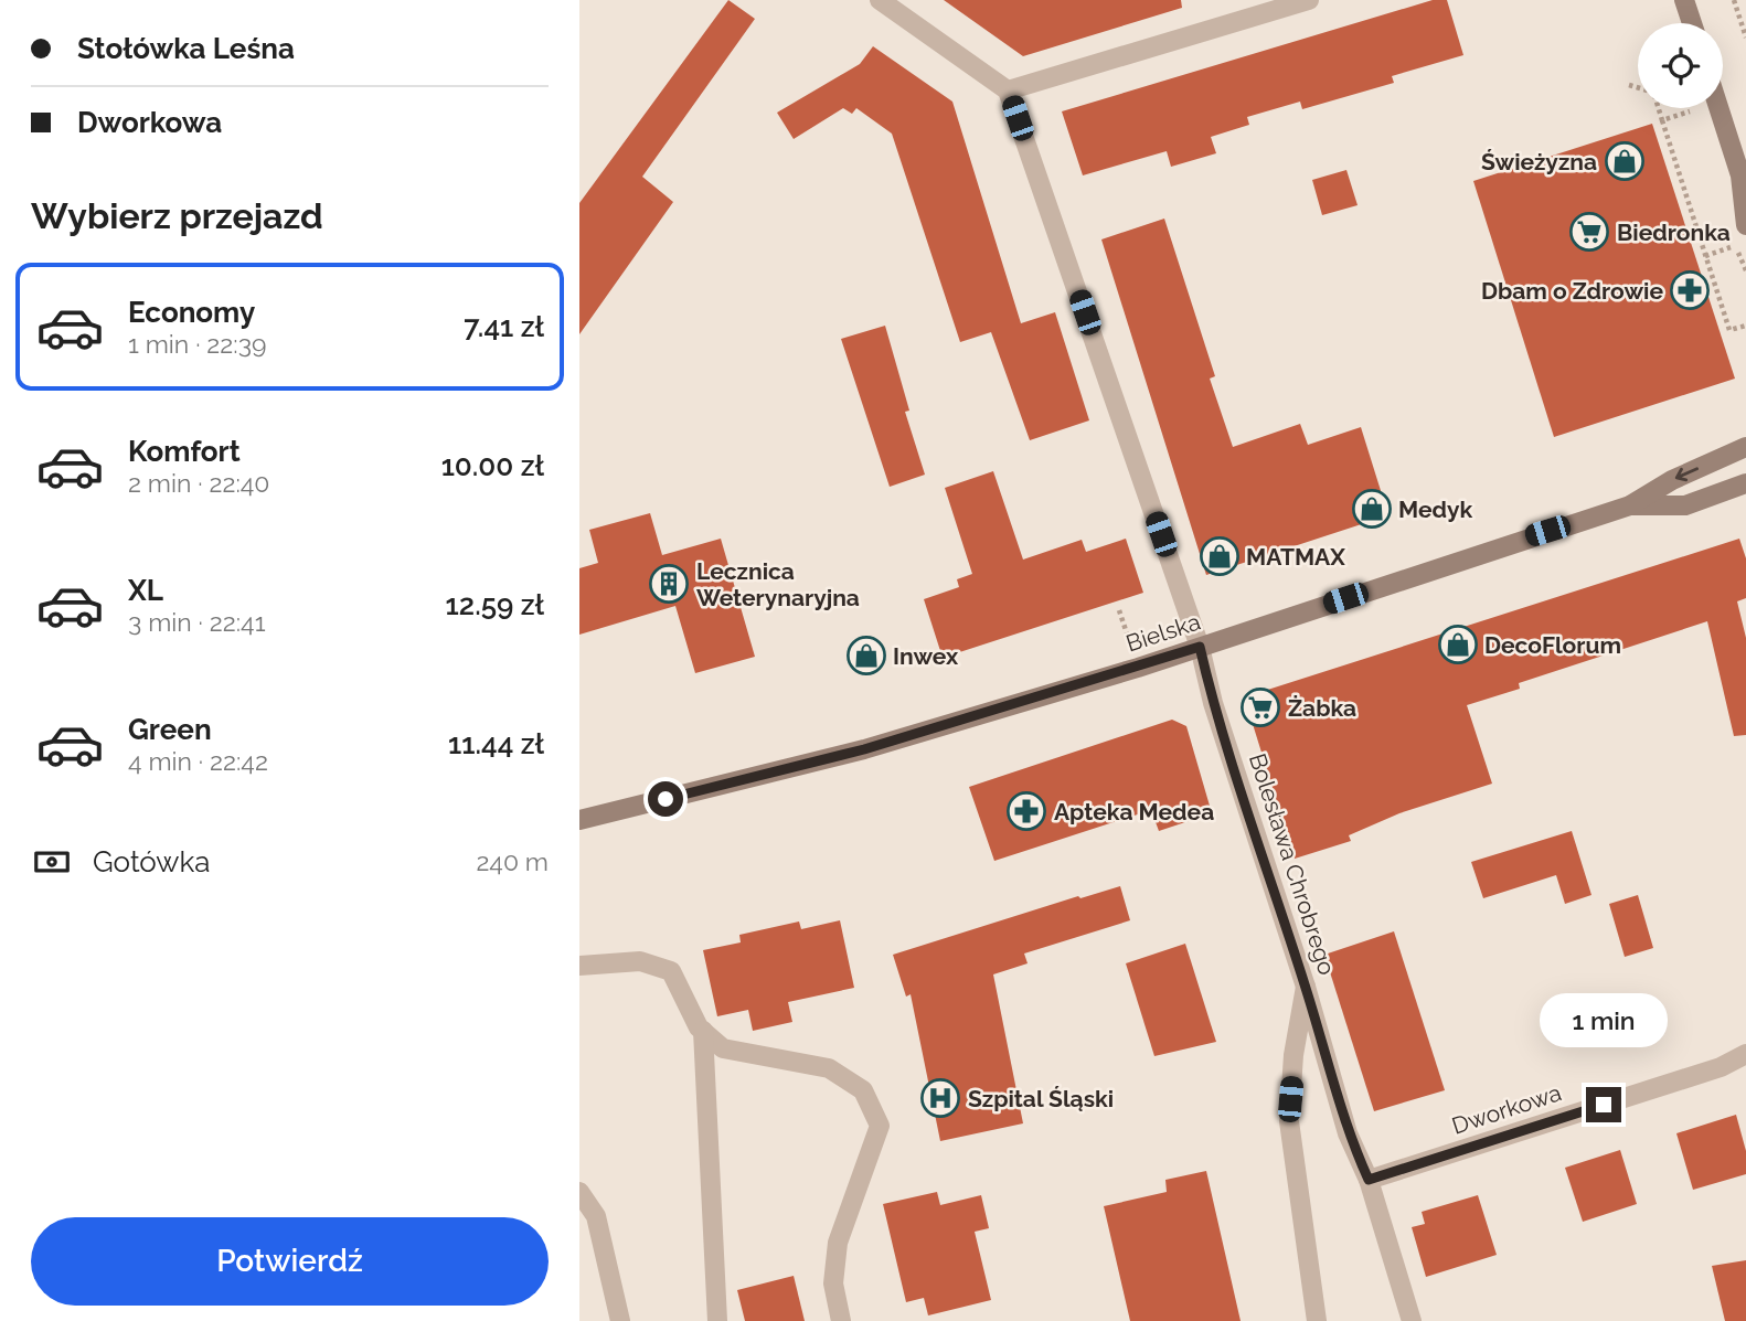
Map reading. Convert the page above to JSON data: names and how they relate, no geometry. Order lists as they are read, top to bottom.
{
  "streets": {
    "street": ["Bielska", "Bolesława Chrobrego", "Dworkowa"]
  },
  "crossings": [
    ["Bielska", "Bolesława Chrobrego"],
    ["Bolesława Chrobrego", "Dworkowa"]
  ],
  "places": {
    "shop": [
      "Świeżyzna",
      "Medyk",
      "MATMAX",
      "DecoFlorum",
      "Inwex"
    ],
    "supermarket": ["Biedronka", "Żabka"],
    "pharmacy": ["Dbam o Zdrowie", "Apteka Medea"],
    "building": ["Lecznica Weterynaryjna"],
    "hospital": ["Szpital Śląski"]
  },
  "page": {
    "banner": ["Stołówka Leśna", "Dworkowa"],
    "heading": "Wybierz przejazd",
    "list": [
      {
        "name": "Economy",
        "note": "1 min · 22:39",
        "value": "7.41 zł"
      },
      {
        "name": "Komfort",
        "note": "2 min · 22:40",
        "value": "10.00 zł"
      },
      {
        "name": "XL",
        "note": "3 min · 22:41",
        "value": "12.59 zł"
      },
      {
        "name": "Green",
        "note": "4 min · 22:42",
        "value": "11.44 zł"
      }
    ],
    "pay": ["Gotówka", "240 m"],
    "bubble": "1 min",
    "buttons": "Potwierdź"
  }
}
